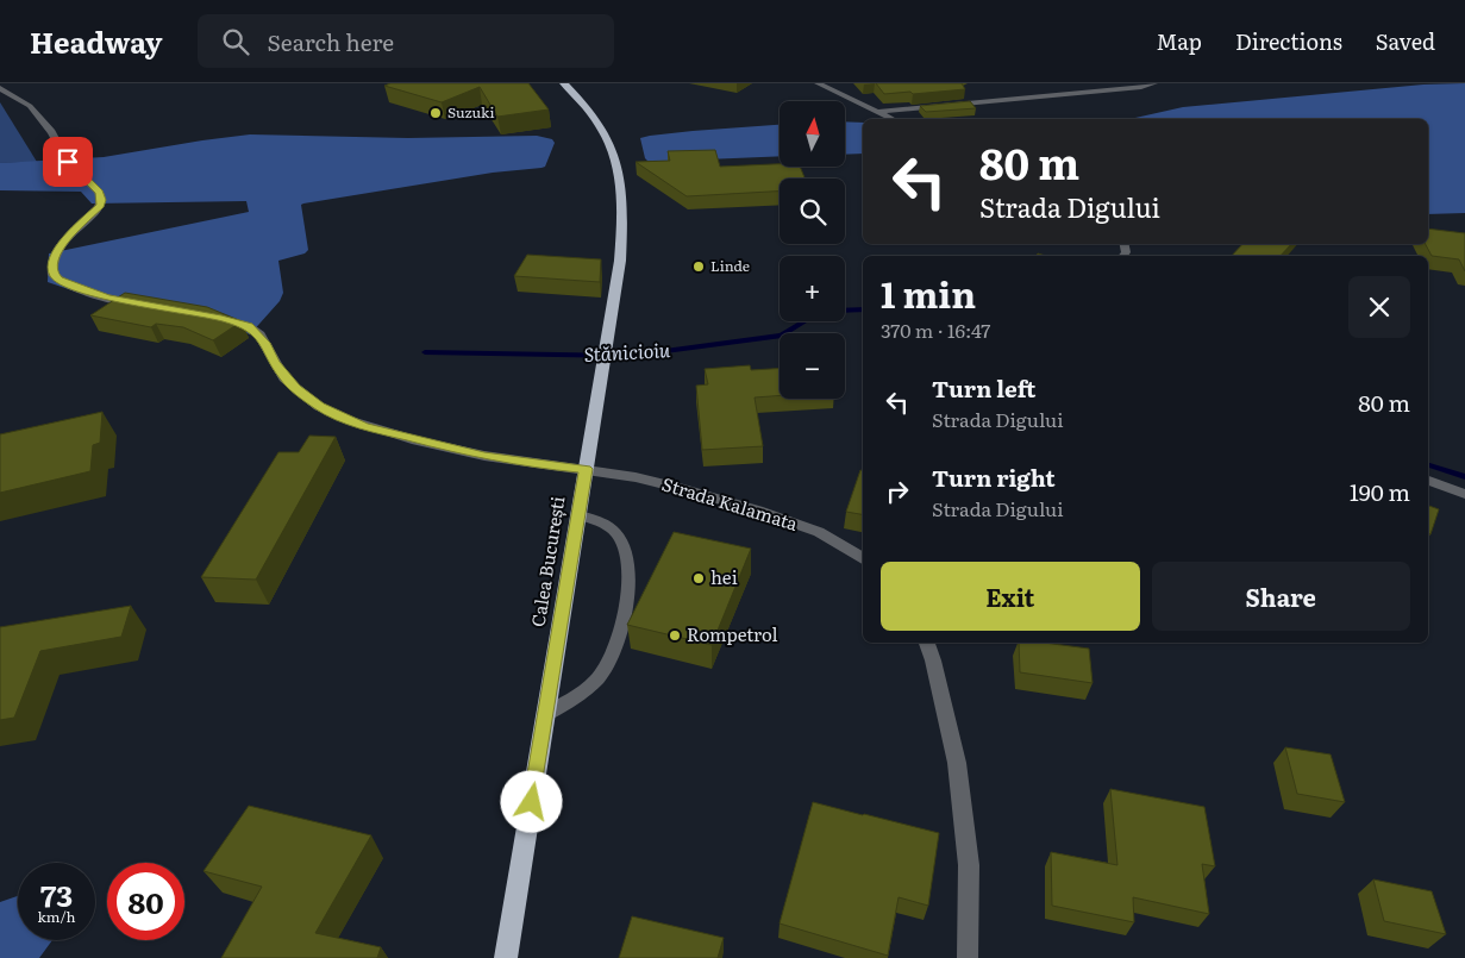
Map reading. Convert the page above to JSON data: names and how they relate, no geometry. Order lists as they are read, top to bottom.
{
  "streets": {
    "highway": ["Calea București"],
    "street": ["Strada Kalamata"]
  },
  "crossings": [
    ["Strada Kalamata", "Calea București"]
  ],
  "water": ["Stănicioiu"],
  "places": [
    "Suzuki",
    "Linde",
    "hei",
    "Rompetrol"
  ],
  "north": "top",
  "page": {
    "header": "Headway",
    "search": "Search here",
    "nav": ["Map", "Directions", "Saved"],
    "map_buttons": ["+", "−"],
    "turn": ["80 m", "Strada Digului"],
    "heading": ["1 min", "370 m · 16:47"],
    "list": [
      {
        "name": "Turn left",
        "note": "Strada Digului",
        "value": "80 m"
      },
      {
        "name": "Turn right",
        "note": "Strada Digului",
        "value": "190 m"
      }
    ],
    "buttons": ["Exit", "Share"],
    "speed": "73 km/h",
    "limit": "80"
  }
}
